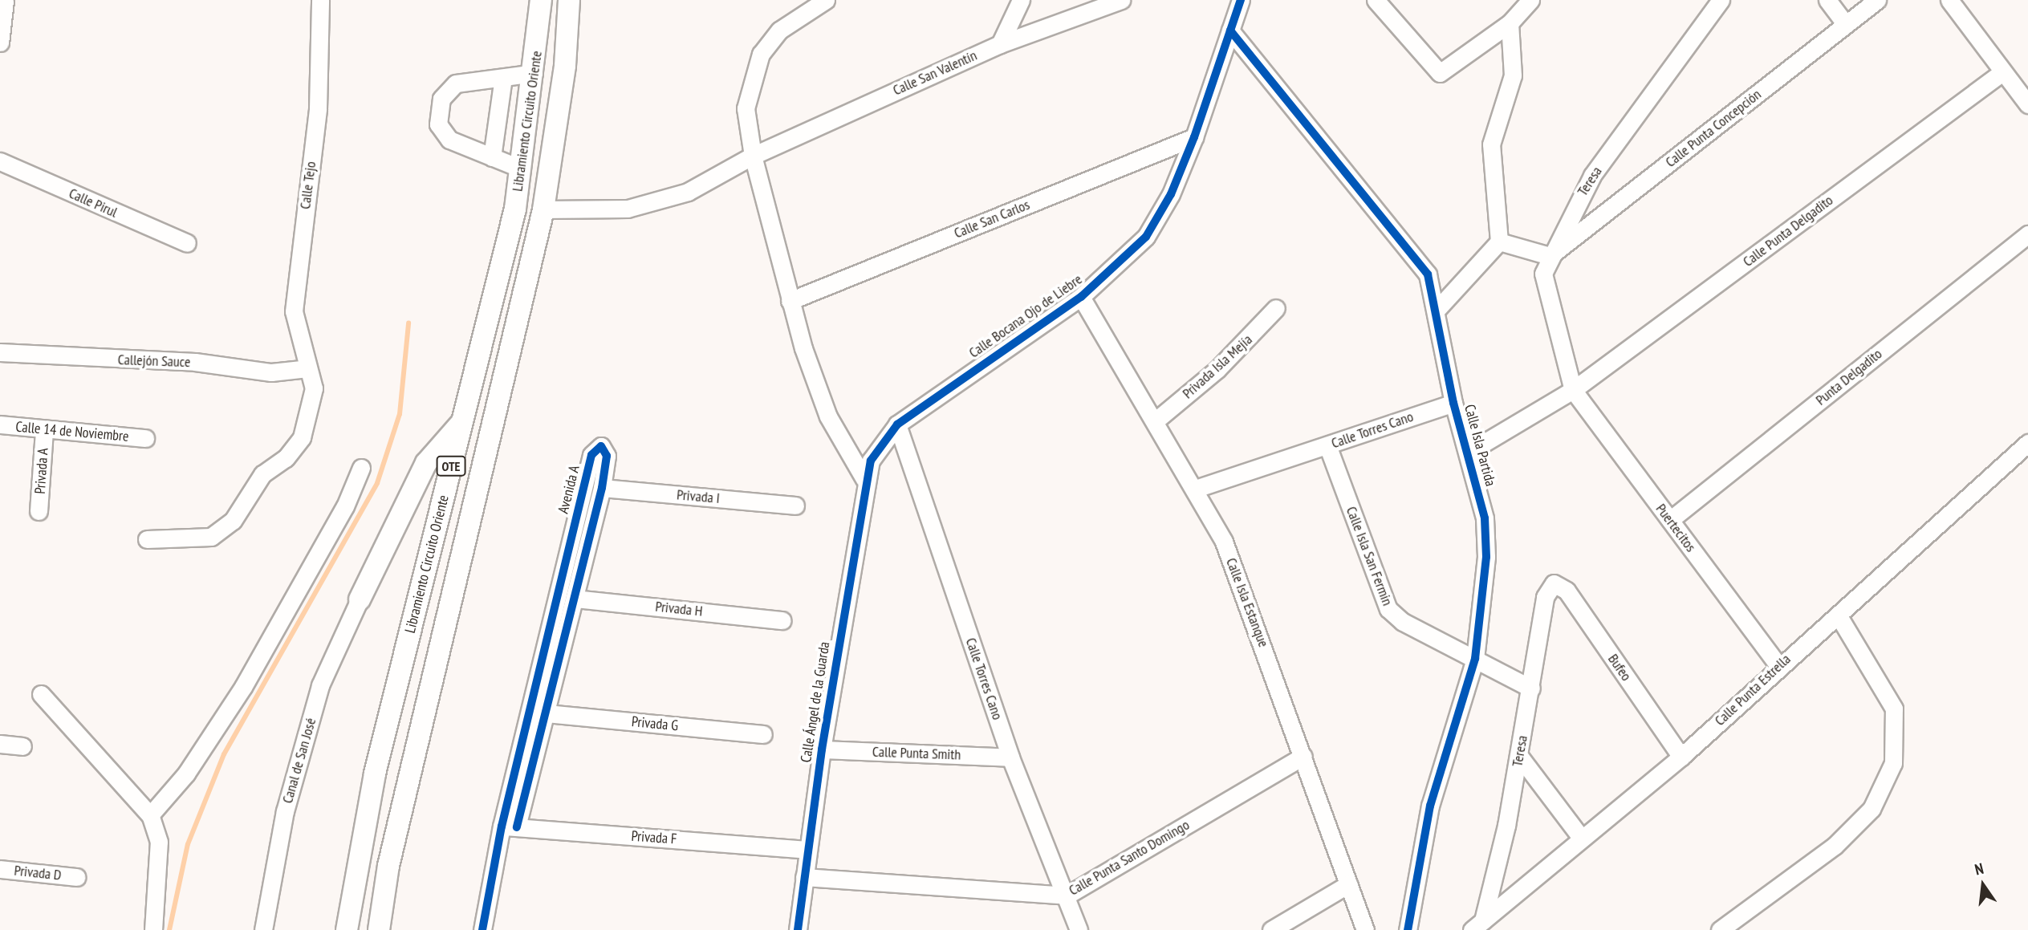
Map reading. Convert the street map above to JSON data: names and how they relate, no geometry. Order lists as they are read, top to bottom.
{
  "streets": {
    "main road": ["Libramiento Circuito Oriente", "OTE"],
    "street": [
      "Calle San Valentín",
      "Calle Punta Concepción",
      "Teresa",
      "Calle Tejo",
      "Calle Pirul",
      "Calle San Carlos",
      "Calle Punta Delgadito",
      "Calle Bocana Ojo de Liebre",
      "Callejón Sauce",
      "Privada Isla Mejía",
      "Punta Delgadito",
      "Calle Torres Cano",
      "Calle 14 de Noviembre",
      "Calle Isla Partida",
      "Privada A",
      "Avenida A",
      "Privada I",
      "Puertecitos",
      "Calle Isla San Fermin",
      "Calle Isla Estanque",
      "Privada H",
      "Bufeo",
      "Calle Punta Estrella",
      "Calle Ángel de la Guarda",
      "Privada G",
      "Calle Punta Smith",
      "Canal de San José",
      "Privada F",
      "Calle Punta Santo Domingo",
      "Privada D"
    ]
  },
  "crossings": [
    ["Calle San Valentín", "Libramiento Circuito Oriente"],
    ["Calle Punta Concepción", "Teresa"],
    ["Teresa", "Calle Punta Delgadito"],
    ["Teresa", "Puertecitos"],
    ["Teresa", "Calle Isla San Fermin"],
    ["Teresa", "Bufeo"],
    ["Teresa", "Calle Punta Estrella"],
    ["Calle Tejo", "Callejón Sauce"],
    ["Calle San Carlos", "Calle Bocana Ojo de Liebre"],
    ["Calle Punta Delgadito", "Puertecitos"],
    ["Calle Bocana Ojo de Liebre", "Calle Torres Cano"],
    ["Calle Bocana Ojo de Liebre", "Calle Isla Partida"],
    ["Calle Bocana Ojo de Liebre", "Calle Isla Estanque"],
    ["Calle Bocana Ojo de Liebre", "Calle Ángel de la Guarda"],
    ["Privada Isla Mejía", "Calle Isla Estanque"],
    ["Punta Delgadito", "Puertecitos"],
    ["Calle Torres Cano", "Calle Isla Partida"],
    ["Calle Torres Cano", "Calle Isla San Fermin"],
    ["Calle Torres Cano", "Calle Isla Estanque"],
    ["Calle Torres Cano", "Calle Punta Smith"],
    ["Calle Torres Cano", "Calle Punta Santo Domingo"],
    ["Calle 14 de Noviembre", "Privada A"],
    ["Calle Isla Partida", "Calle Isla San Fermin"],
    ["Avenida A", "Privada I"],
    ["Avenida A", "Privada H"],
    ["Avenida A", "Privada G"],
    ["Avenida A", "Privada F"],
    ["Puertecitos", "Calle Punta Estrella"],
    ["Calle Isla Estanque", "Calle Punta Santo Domingo"],
    ["Bufeo", "Calle Punta Estrella"],
    ["Calle Ángel de la Guarda", "Calle Punta Smith"],
    ["Calle Ángel de la Guarda", "Privada F"],
    ["Calle Ángel de la Guarda", "Calle Punta Santo Domingo"]
  ],
  "north": "top"
}
